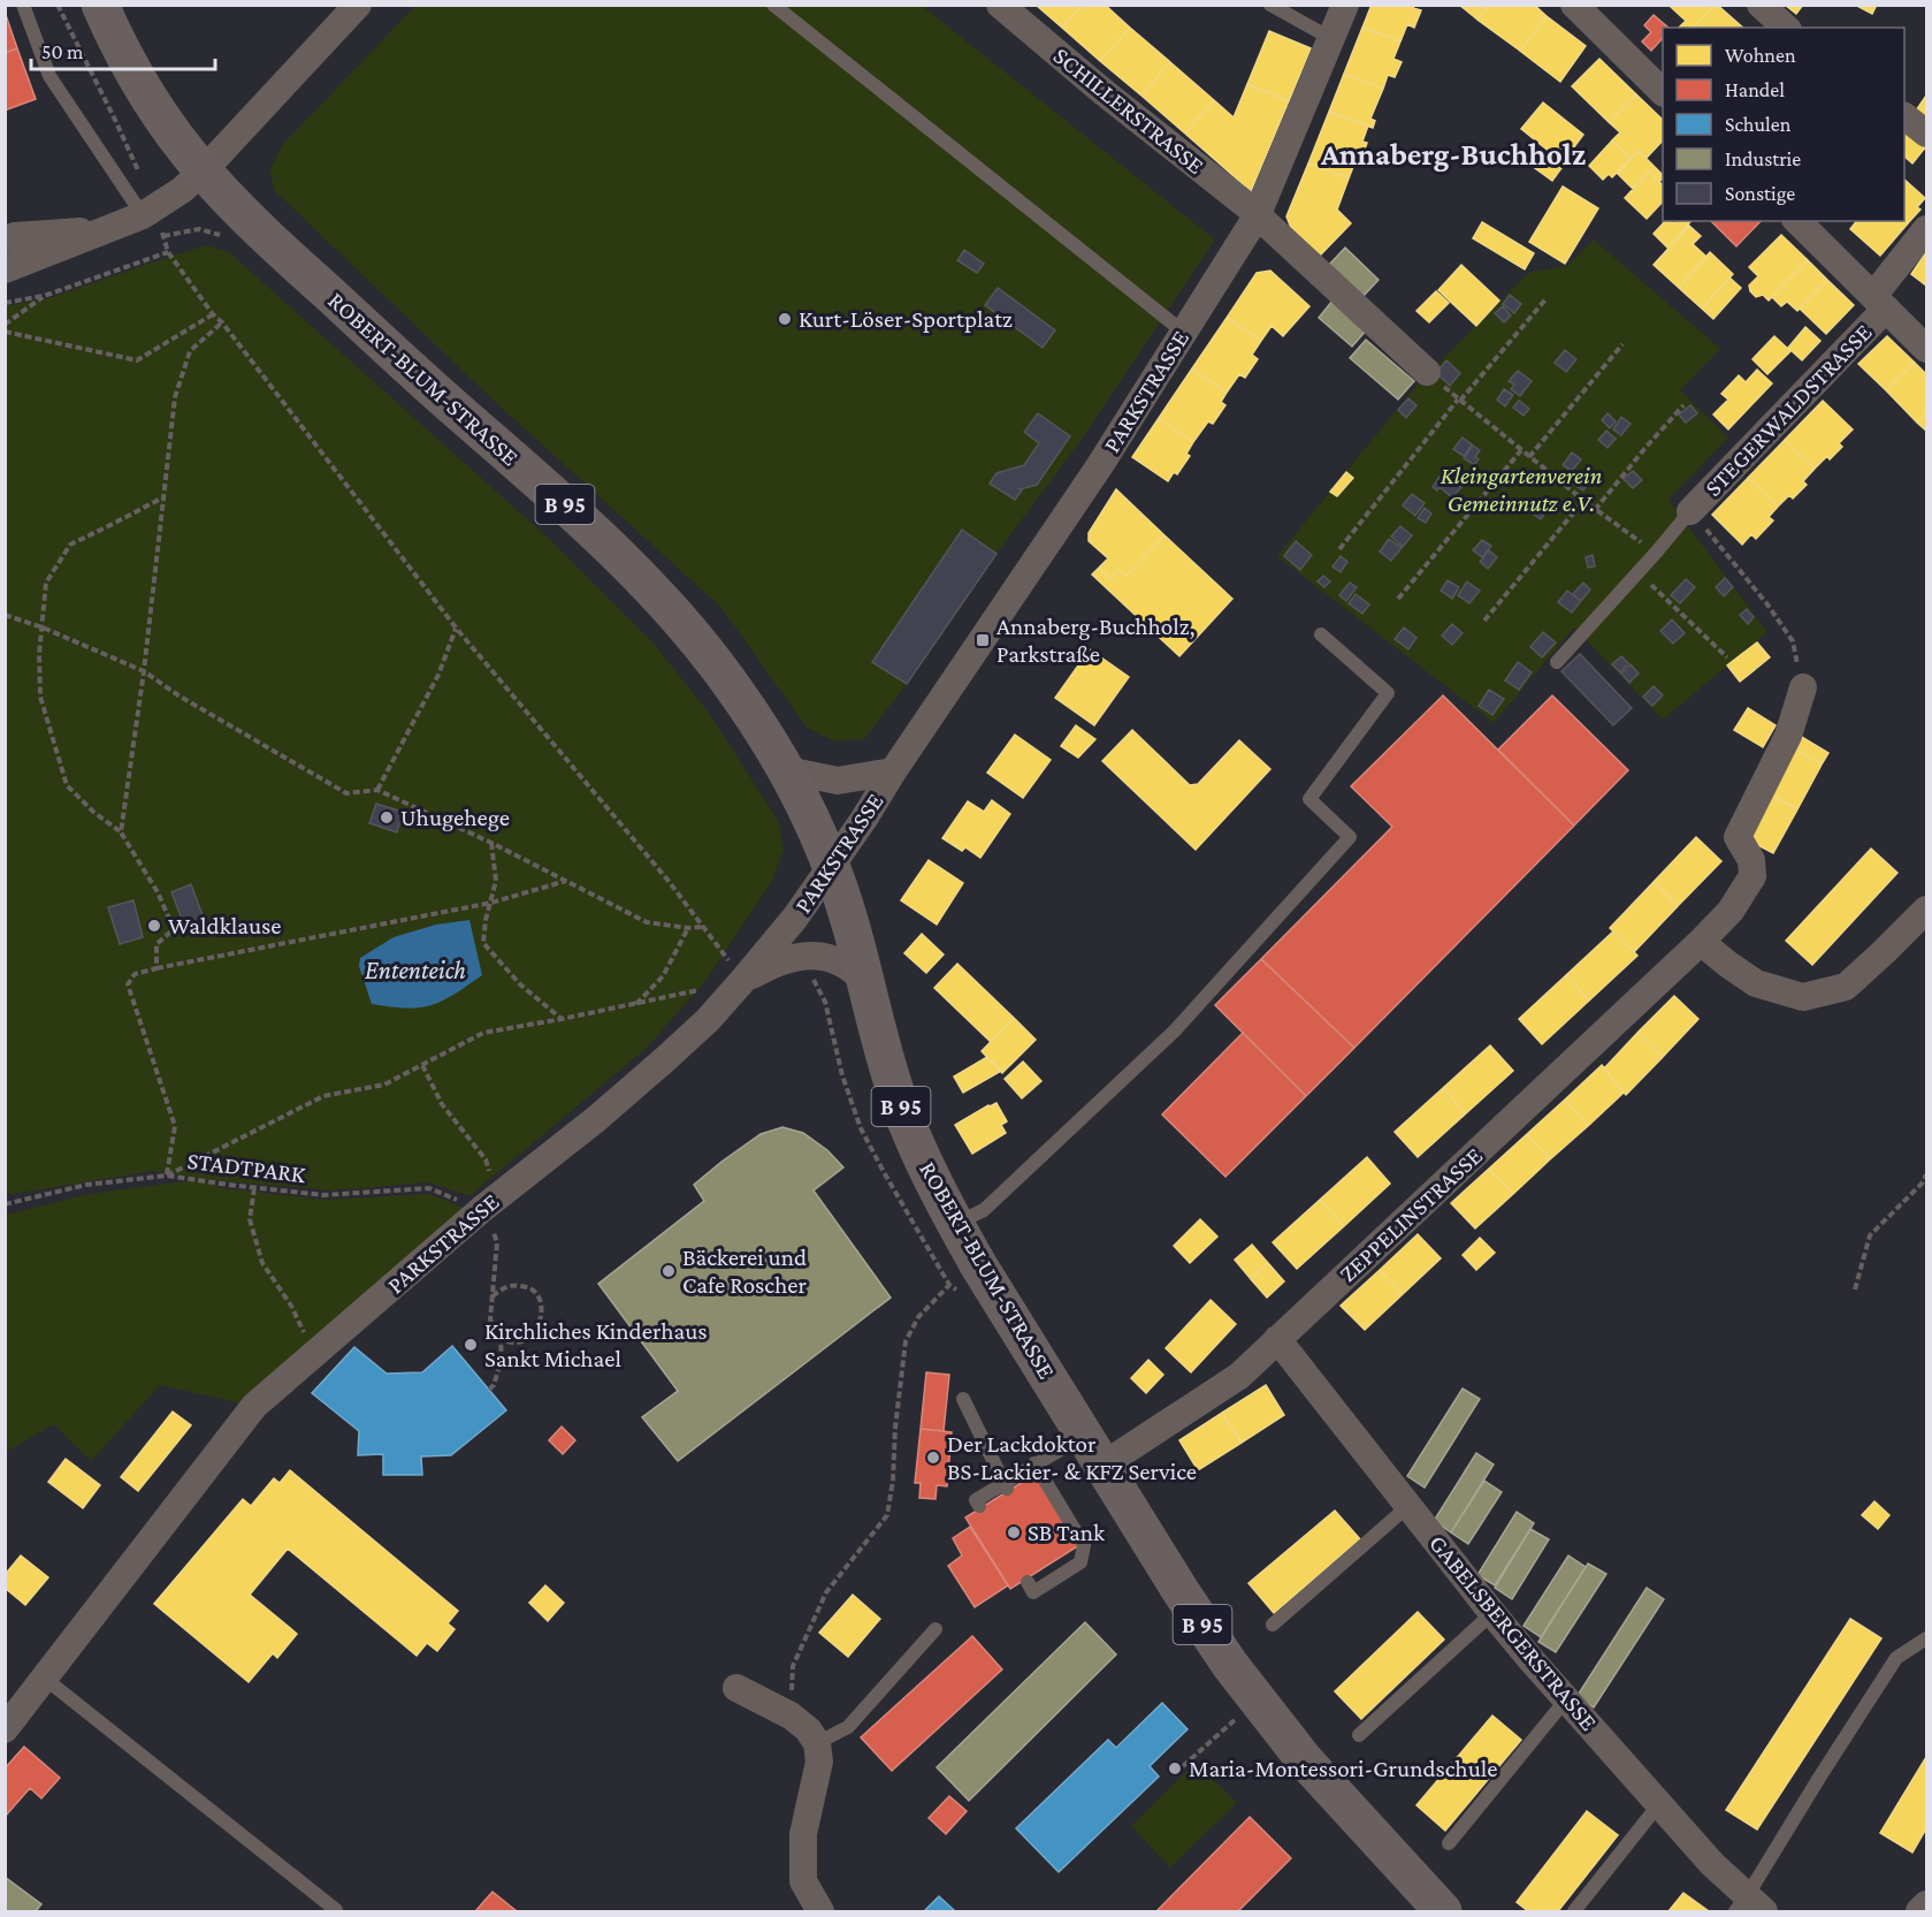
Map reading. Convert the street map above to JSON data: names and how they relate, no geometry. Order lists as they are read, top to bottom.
{
  "streets": {
    "main road": ["ROBERT-BLUM-STRASSE", "B 95"],
    "street": [
      "SCHILLERSTRASSE",
      "PARKSTRASSE",
      "STEGERWALDSTRASSE",
      "ZEPPELINSTRASSE",
      "GABELSBERGERSTRASSE"
    ],
    "path": ["STADTPARK"]
  },
  "crossings": [
    ["SCHILLERSTRASSE", "PARKSTRASSE"],
    ["ROBERT-BLUM-STRASSE", "PARKSTRASSE"],
    ["ROBERT-BLUM-STRASSE", "ZEPPELINSTRASSE"],
    ["PARKSTRASSE", "STADTPARK"],
    ["ZEPPELINSTRASSE", "GABELSBERGERSTRASSE"]
  ],
  "districts": ["Annaberg-Buchholz"],
  "water": ["Ententeich"],
  "parks": ["Kleingartenverein Gemeinnutz e.V."],
  "places": {
    "other": [
      "Kurt-Löser-Sportplatz",
      "Uhugehege",
      "Waldklause",
      "Bäckerei und Cafe Roscher",
      "Kirchliches Kinderhaus Sankt Michael",
      "Der Lackdoktor BS-Lackier- & KFZ Service",
      "SB Tank",
      "Maria-Montessori-Grundschule"
    ],
    "transit": ["Annaberg-Buchholz, Parkstraße"]
  },
  "legend": [
    "Wohnen",
    "Handel",
    "Schulen",
    "Industrie",
    "Sonstige"
  ],
  "scale_bar": "50 m"
}
